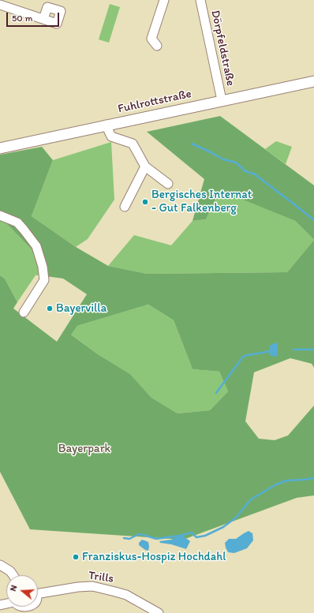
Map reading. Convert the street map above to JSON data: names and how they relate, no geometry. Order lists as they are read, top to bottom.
{
  "streets": {
    "street": ["Dörpfeldstraße", "Fuhlrottstraße", "Trills"]
  },
  "crossings": [
    ["Dörpfeldstraße", "Fuhlrottstraße"]
  ],
  "parks": ["Bayerpark"],
  "places": ["Bergisches Internat - Gut Falkenberg", "Bayervilla", "Franziskus-Hospiz Hochdahl"],
  "scale_bar": "50 m",
  "north": "left"
}
